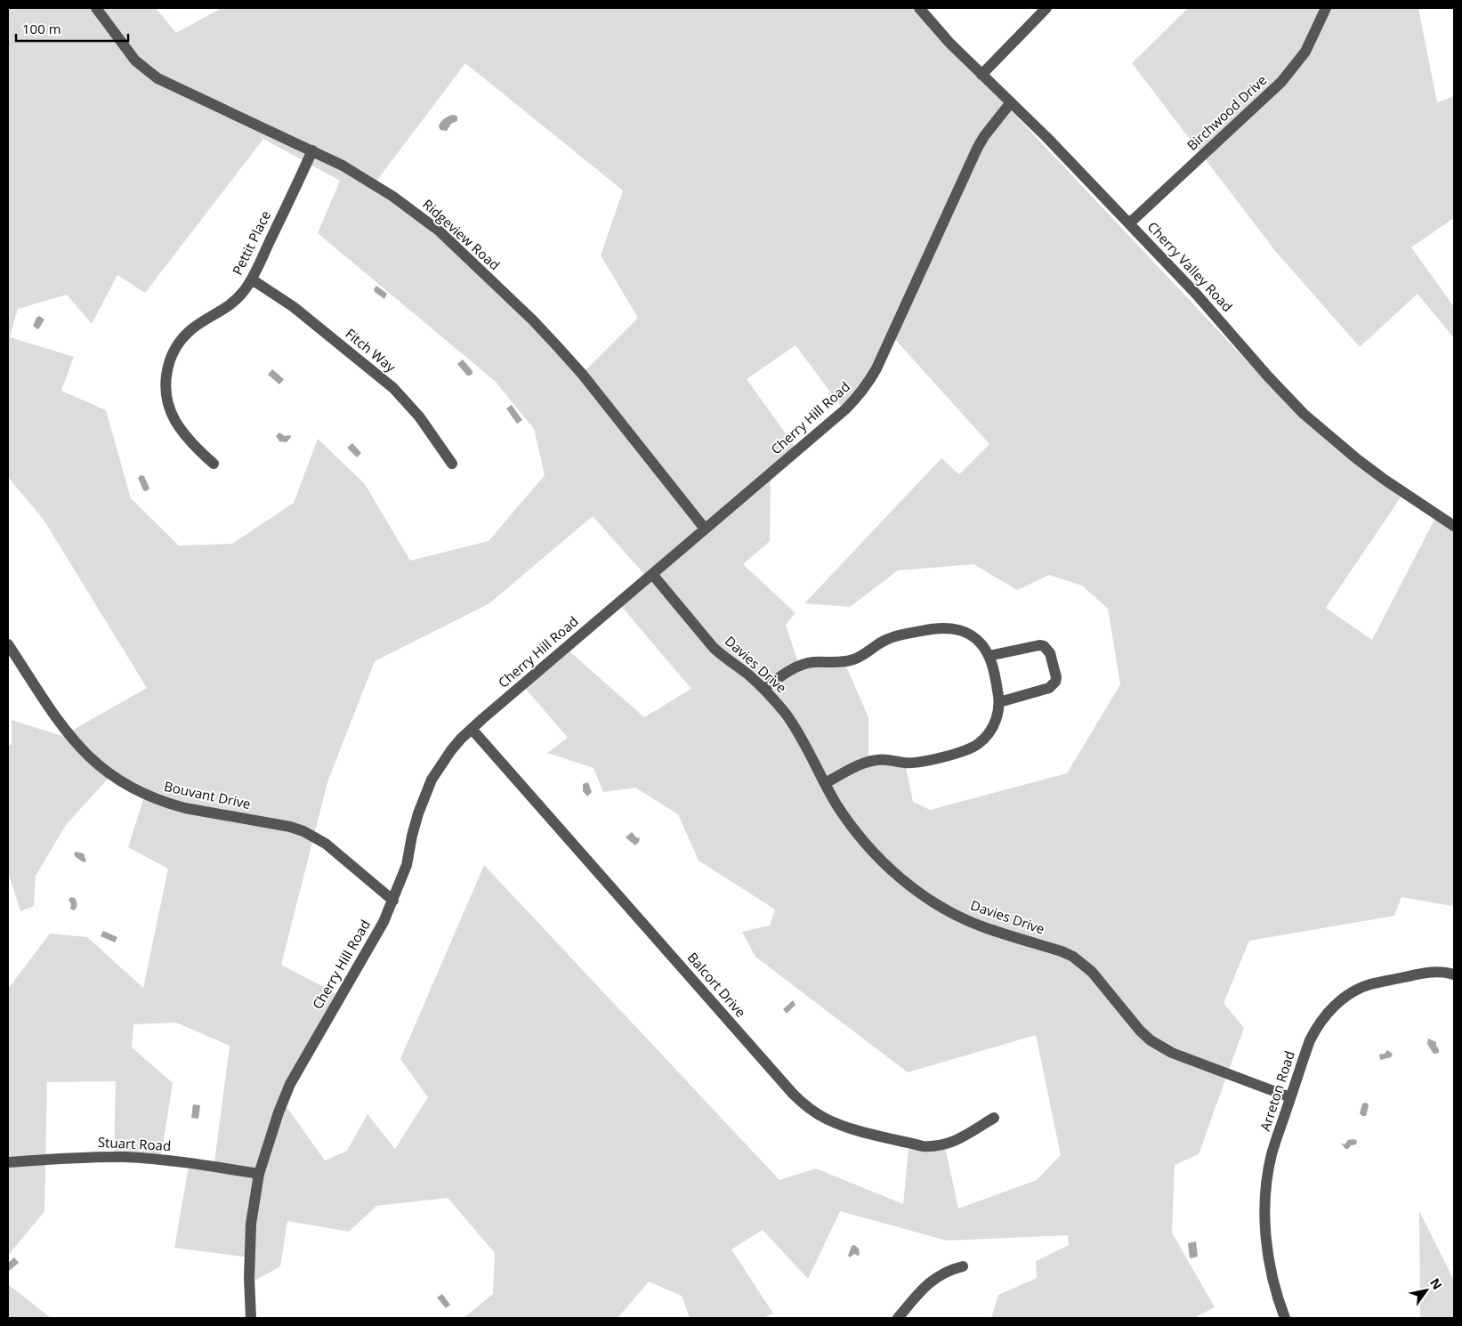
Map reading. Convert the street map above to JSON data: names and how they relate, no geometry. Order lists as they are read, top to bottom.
{
  "streets": {
    "street": [
      "Birchwood Drive",
      "Ridgeview Road",
      "Pettit Place",
      "Cherry Valley Road",
      "Fitch Way",
      "Cherry Hill Road",
      "Davies Drive",
      "Bouvant Drive",
      "Balcort Drive",
      "Arreton Road",
      "Stuart Road"
    ]
  },
  "crossings": [
    ["Birchwood Drive", "Cherry Valley Road"],
    ["Ridgeview Road", "Pettit Place"],
    ["Ridgeview Road", "Cherry Hill Road"],
    ["Pettit Place", "Fitch Way"],
    ["Cherry Valley Road", "Cherry Hill Road"],
    ["Cherry Hill Road", "Davies Drive"],
    ["Cherry Hill Road", "Bouvant Drive"],
    ["Cherry Hill Road", "Balcort Drive"],
    ["Cherry Hill Road", "Stuart Road"],
    ["Davies Drive", "Arreton Road"]
  ],
  "scale_bar": "100 m",
  "north": "top right"
}
